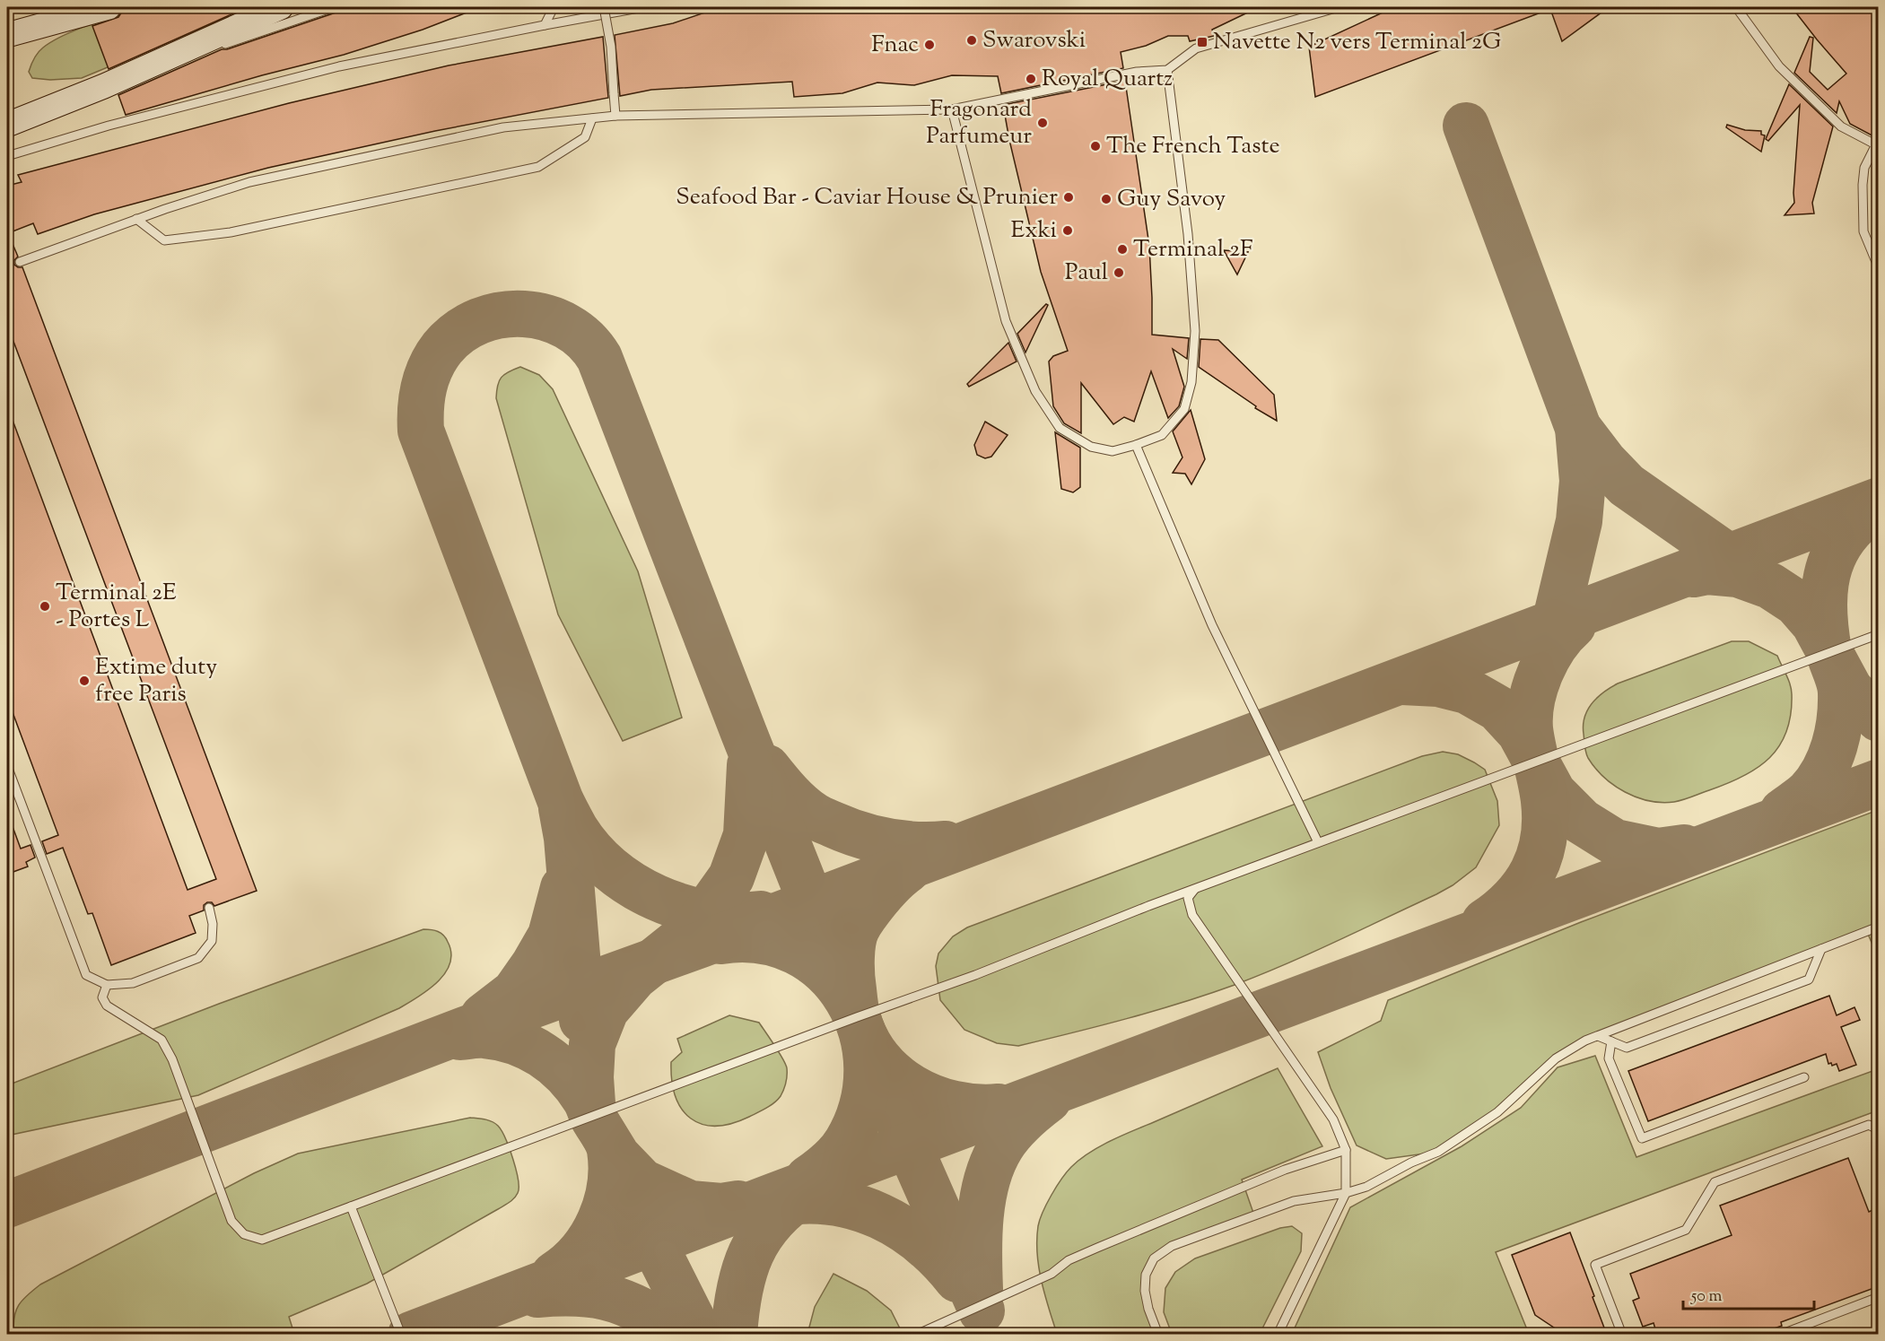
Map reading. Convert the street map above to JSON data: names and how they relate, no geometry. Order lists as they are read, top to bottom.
{
  "places": {
    "other": [
      "Swarovski",
      "Fnac",
      "Royal Quartz",
      "Fragonard Parfumeur",
      "The French Taste",
      "Seafood Bar - Caviar House & Prunier",
      "Guy Savoy",
      "Exki",
      "Terminal 2F",
      "Paul",
      "Terminal 2E - Portes L",
      "Extime duty free Paris"
    ],
    "transit": ["Navette N2 vers Terminal 2G"]
  },
  "scale_bar": "50 m"
}
